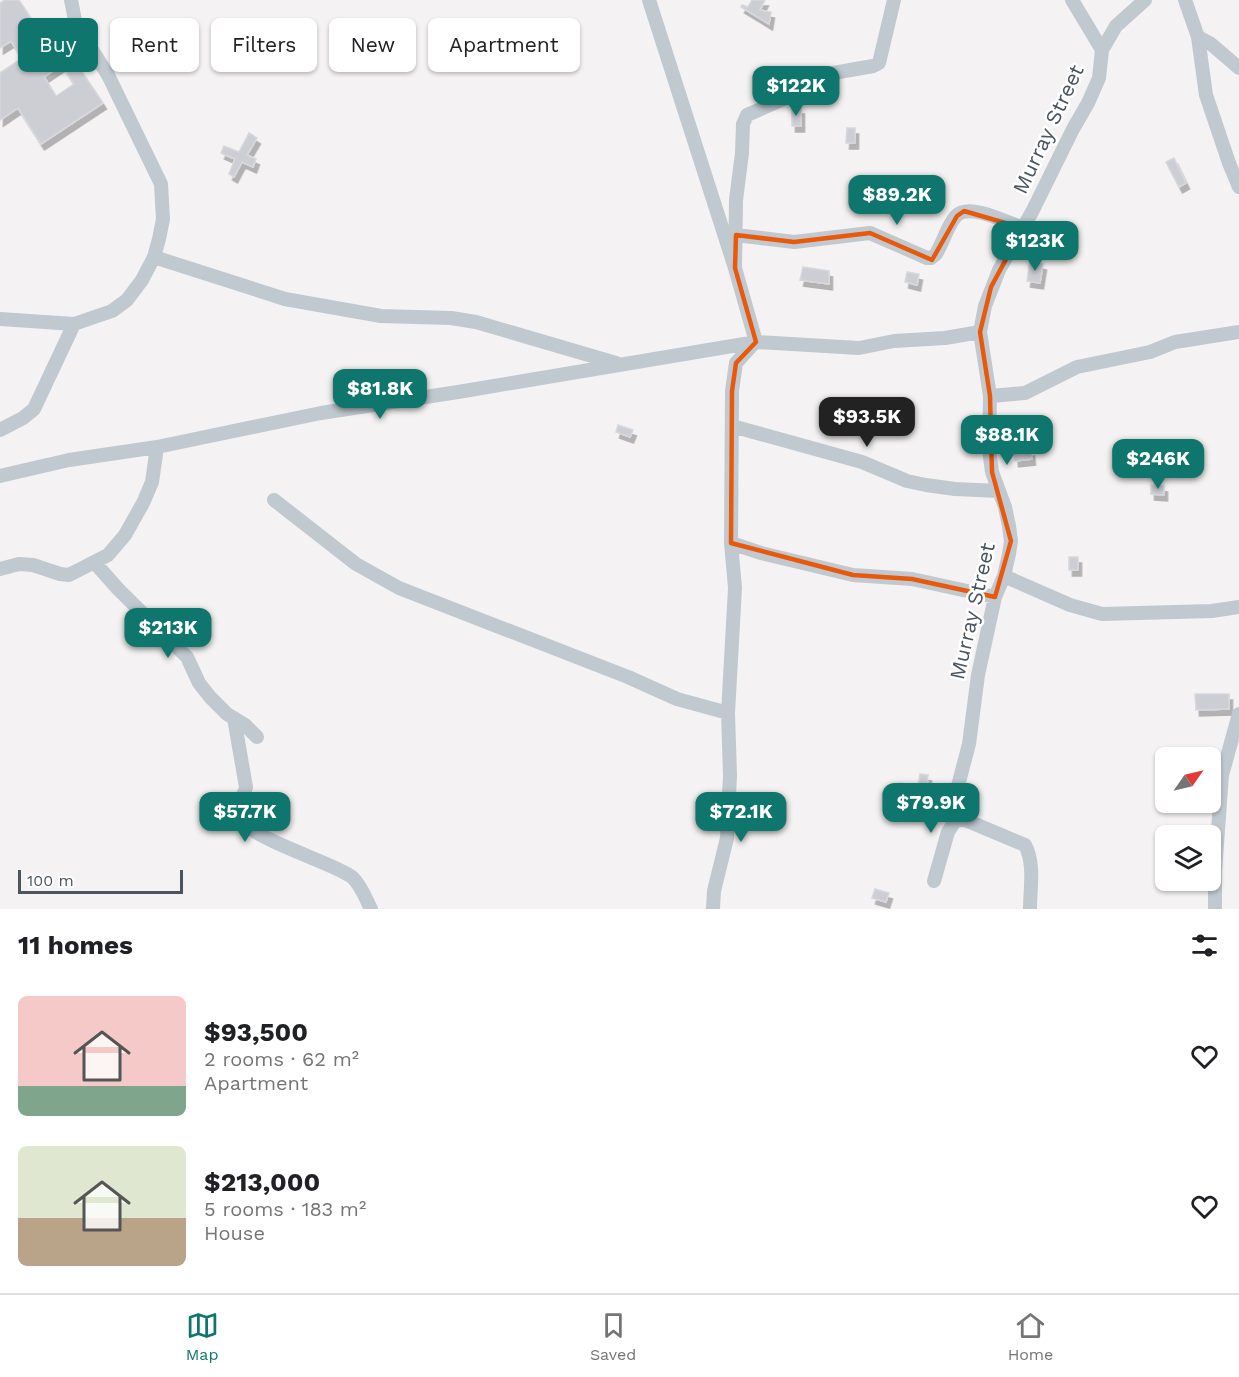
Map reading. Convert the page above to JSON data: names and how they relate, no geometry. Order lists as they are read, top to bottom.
{
  "streets": {
    "street": ["Murray Street"]
  },
  "scale_bar": "100 m",
  "north": "top right",
  "page": {
    "chip": [
      "Buy",
      "Rent",
      "Filters",
      "New",
      "Apartment"
    ],
    "price": [
      "$122K",
      "$89.2K",
      "$123K",
      "$81.8K",
      "$93.5K",
      "$88.1K",
      "$246K",
      "$213K",
      "$79.9K",
      "$57.7K",
      "$72.1K"
    ],
    "scale": "100 m",
    "heading": "11 homes",
    "list": [
      {
        "name": "$93,500",
        "note": "2 rooms · 62 m² · Apartment"
      },
      {
        "name": "$213,000",
        "note": "5 rooms · 183 m² · House"
      }
    ],
    "tabs": ["Map", "Saved", "Home"]
  }
}
